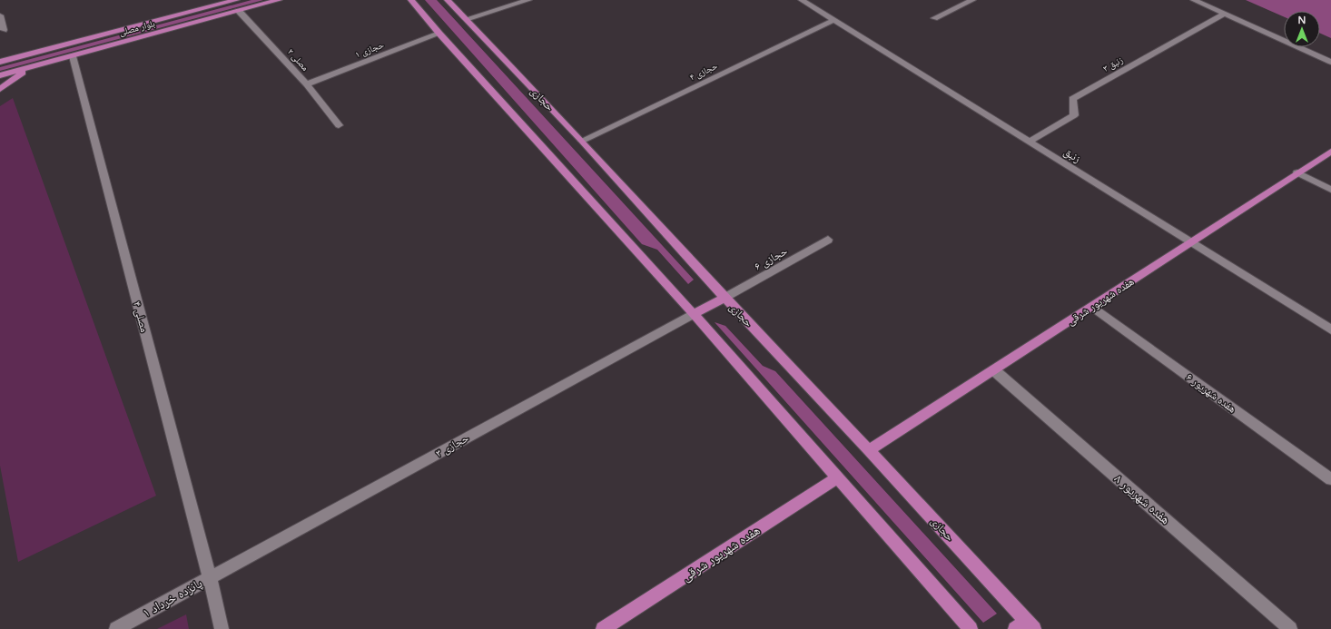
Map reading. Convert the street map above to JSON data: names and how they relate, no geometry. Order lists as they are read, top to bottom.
{
  "streets": {
    "main road": ["بلوار مصلی", "حجازی", "هفده شهریور شرقی"],
    "street": [
      "حجازی ۱",
      "مصلی ۲",
      "زنبق ۳",
      "حجازی ۴",
      "زنبق",
      "حجازی ۶",
      "مصلی ۴",
      "هفده شهریور ۶",
      "حجازی ۳",
      "هفده شهریور ۸",
      "پانزده خرداد ۱"
    ]
  },
  "crossings": [
    ["بلوار مصلی", "مصلی ۲"],
    ["بلوار مصلی", "مصلی ۴"],
    ["حجازی ۱", "مصلی ۲"],
    ["زنبق ۳", "زنبق"],
    ["حجازی ۴", "حجازی"],
    ["حجازی ۴", "زنبق"],
    ["حجازی", "حجازی ۶"],
    ["حجازی", "هفده شهریور شرقی"],
    ["زنبق", "هفده شهریور شرقی"],
    ["هفده شهریور شرقی", "هفده شهریور ۶"],
    ["هفده شهریور شرقی", "هفده شهریور ۸"],
    ["مصلی ۴", "حجازی ۳"],
    ["مصلی ۴", "پانزده خرداد ۱"],
    ["حجازی ۳", "پانزده خرداد ۱"]
  ],
  "north": "top"
}
